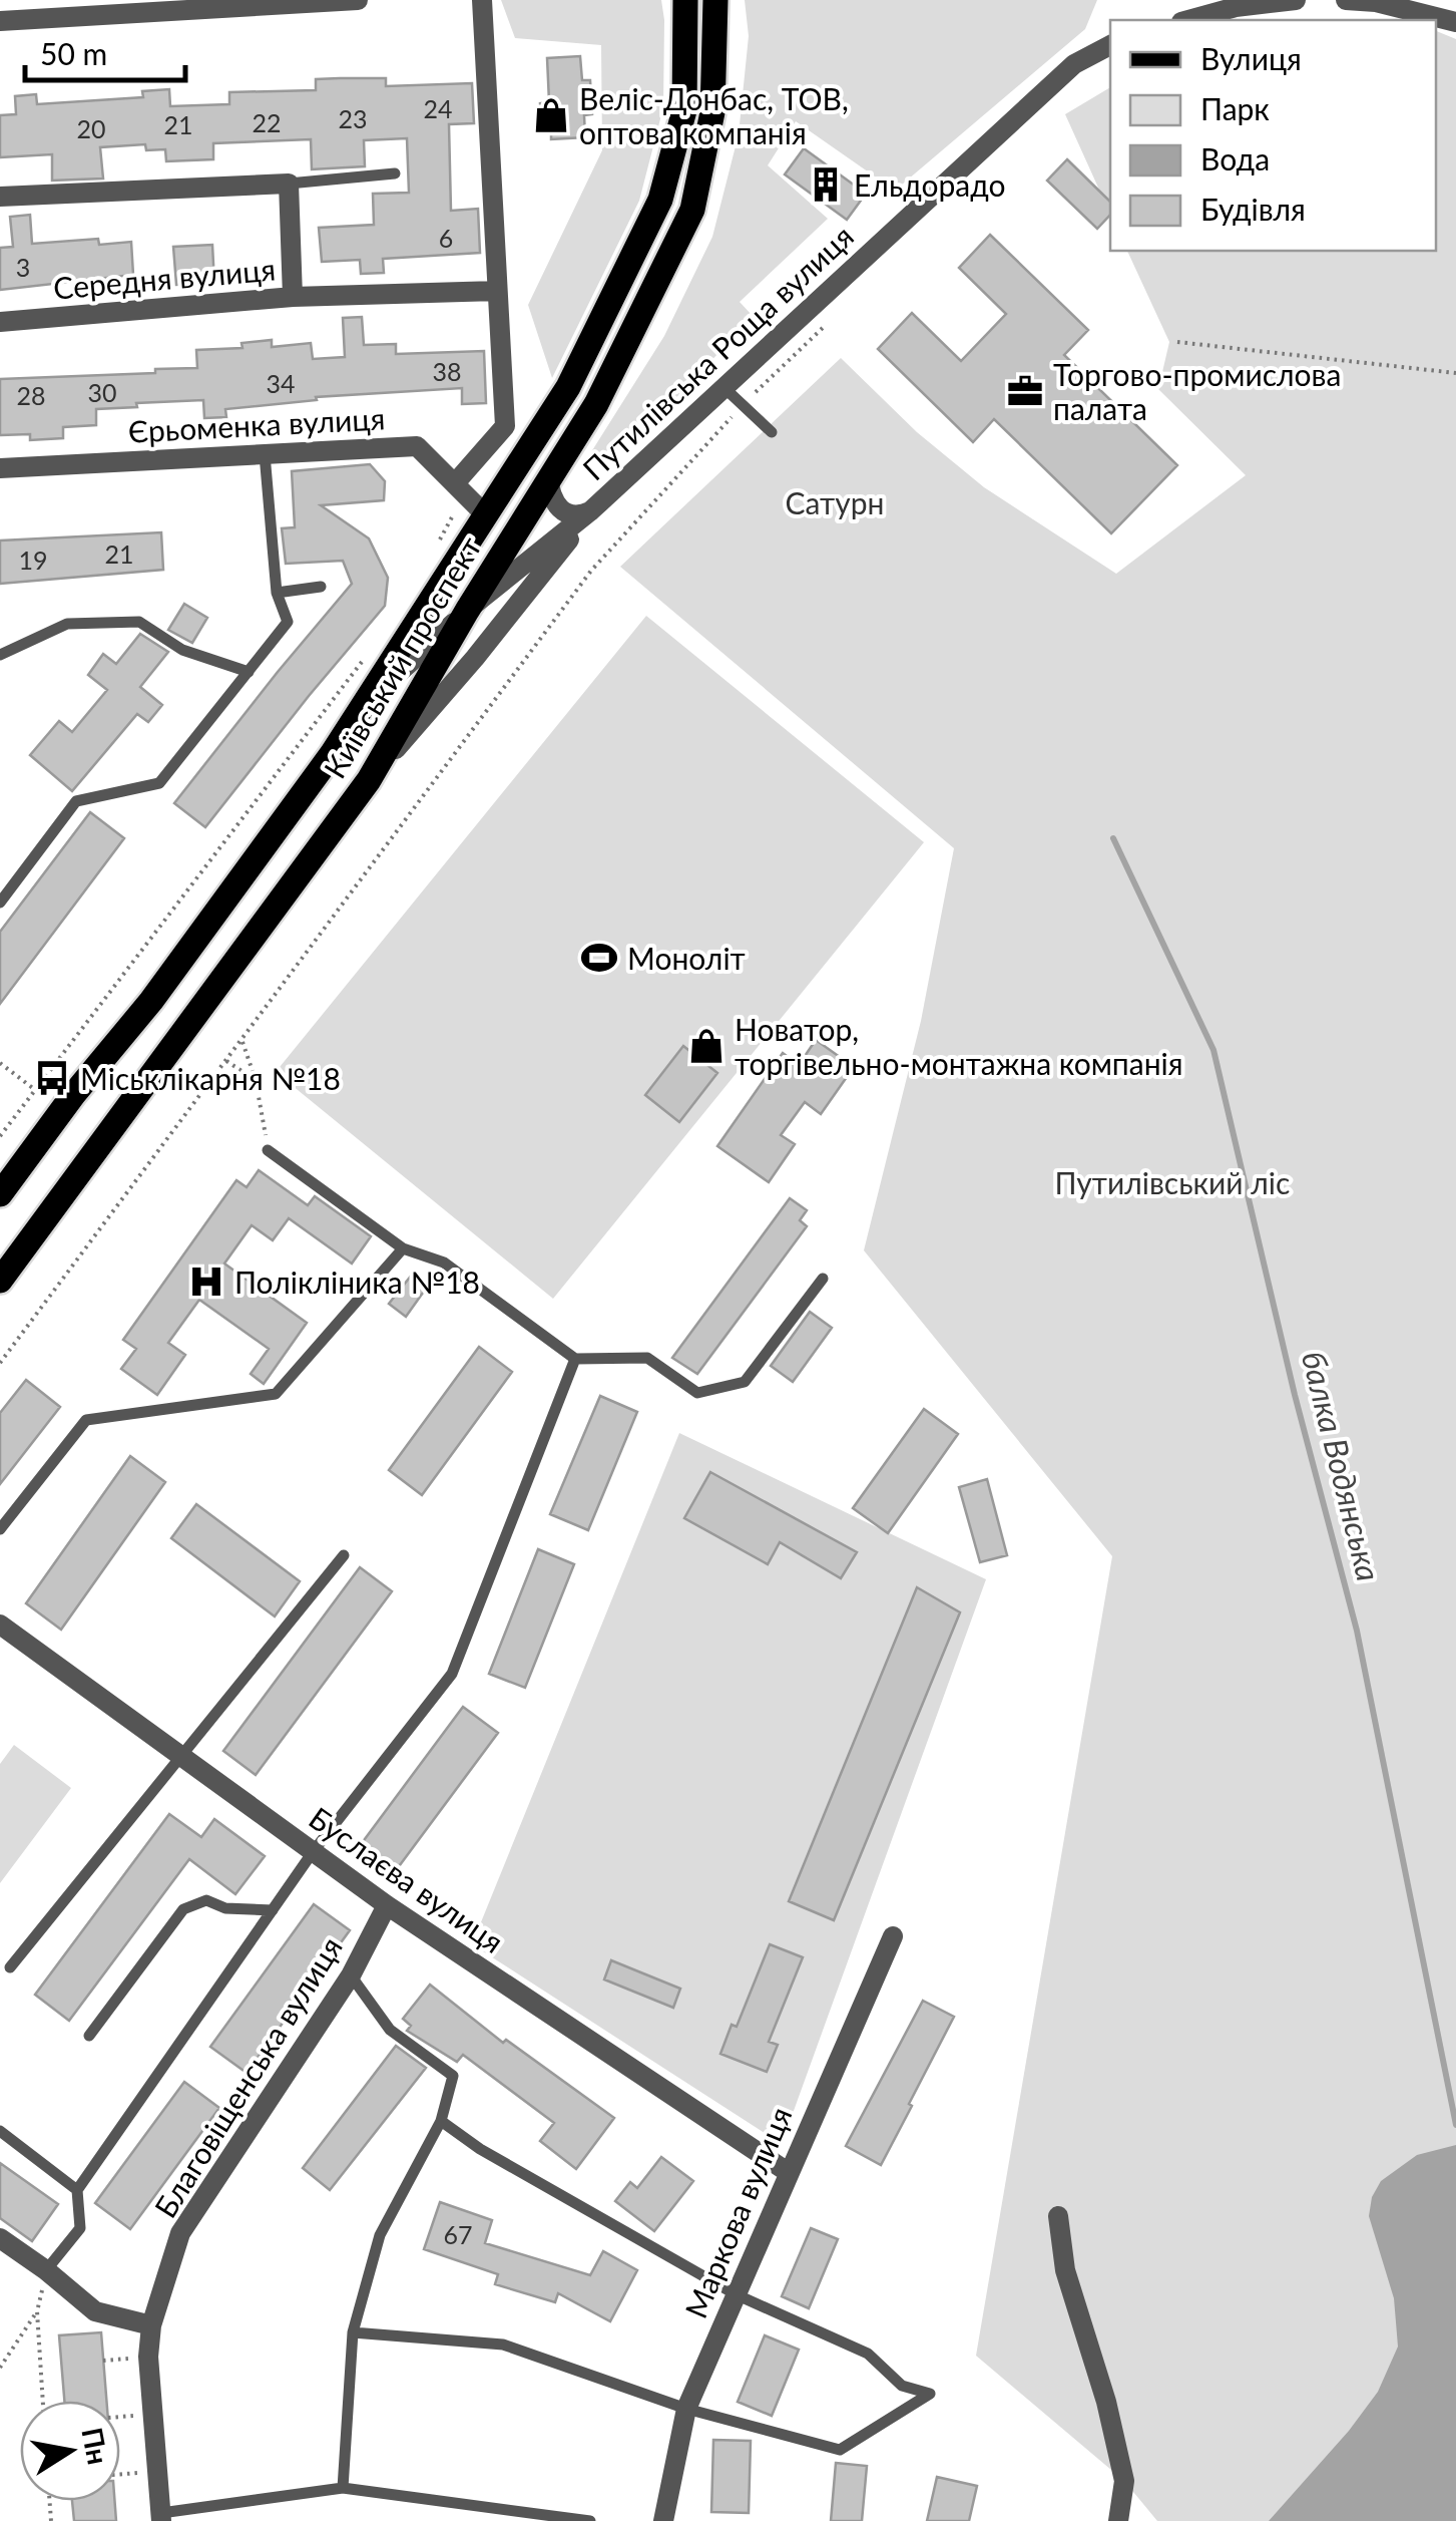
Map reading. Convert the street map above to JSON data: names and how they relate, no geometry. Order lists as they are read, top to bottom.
{
  "streets": {
    "main road": ["Київський проспект"],
    "street": [
      "Середня вулиця",
      "Путилівська Роща вулиця",
      "Єрьоменка вулиця",
      "Буслаєва вулиця",
      "Благовіщенська вулиця",
      "Маркова вулиця"
    ]
  },
  "crossings": [
    ["Єрьоменка вулиця", "Київський проспект"],
    ["Буслаєва вулиця", "Благовіщенська вулиця"],
    ["Буслаєва вулиця", "Маркова вулиця"]
  ],
  "water": ["балка Водянська"],
  "parks": ["Сатурн", "Путилівський ліс"],
  "places": {
    "shop": ["Веліс-Донбас, ТОВ, оптова компанія", "Новатор, торгівельно-монтажна компанія"],
    "building": ["Ельдорадо"],
    "office": ["Торгово-промислова палата"],
    "sports": ["Моноліт"],
    "bus stop": ["Міськлікарня №18"],
    "hospital": ["Полікліника №18"]
  },
  "house_numbers": [
    "24",
    "23",
    "22",
    "21",
    "20",
    "6",
    "3",
    "38",
    "34",
    "30",
    "28",
    "21",
    "19",
    "67"
  ],
  "legend": [
    "Вулиця",
    "Парк",
    "Вода",
    "Будівля"
  ],
  "scale_bar": "50 m",
  "north": "right"
}
